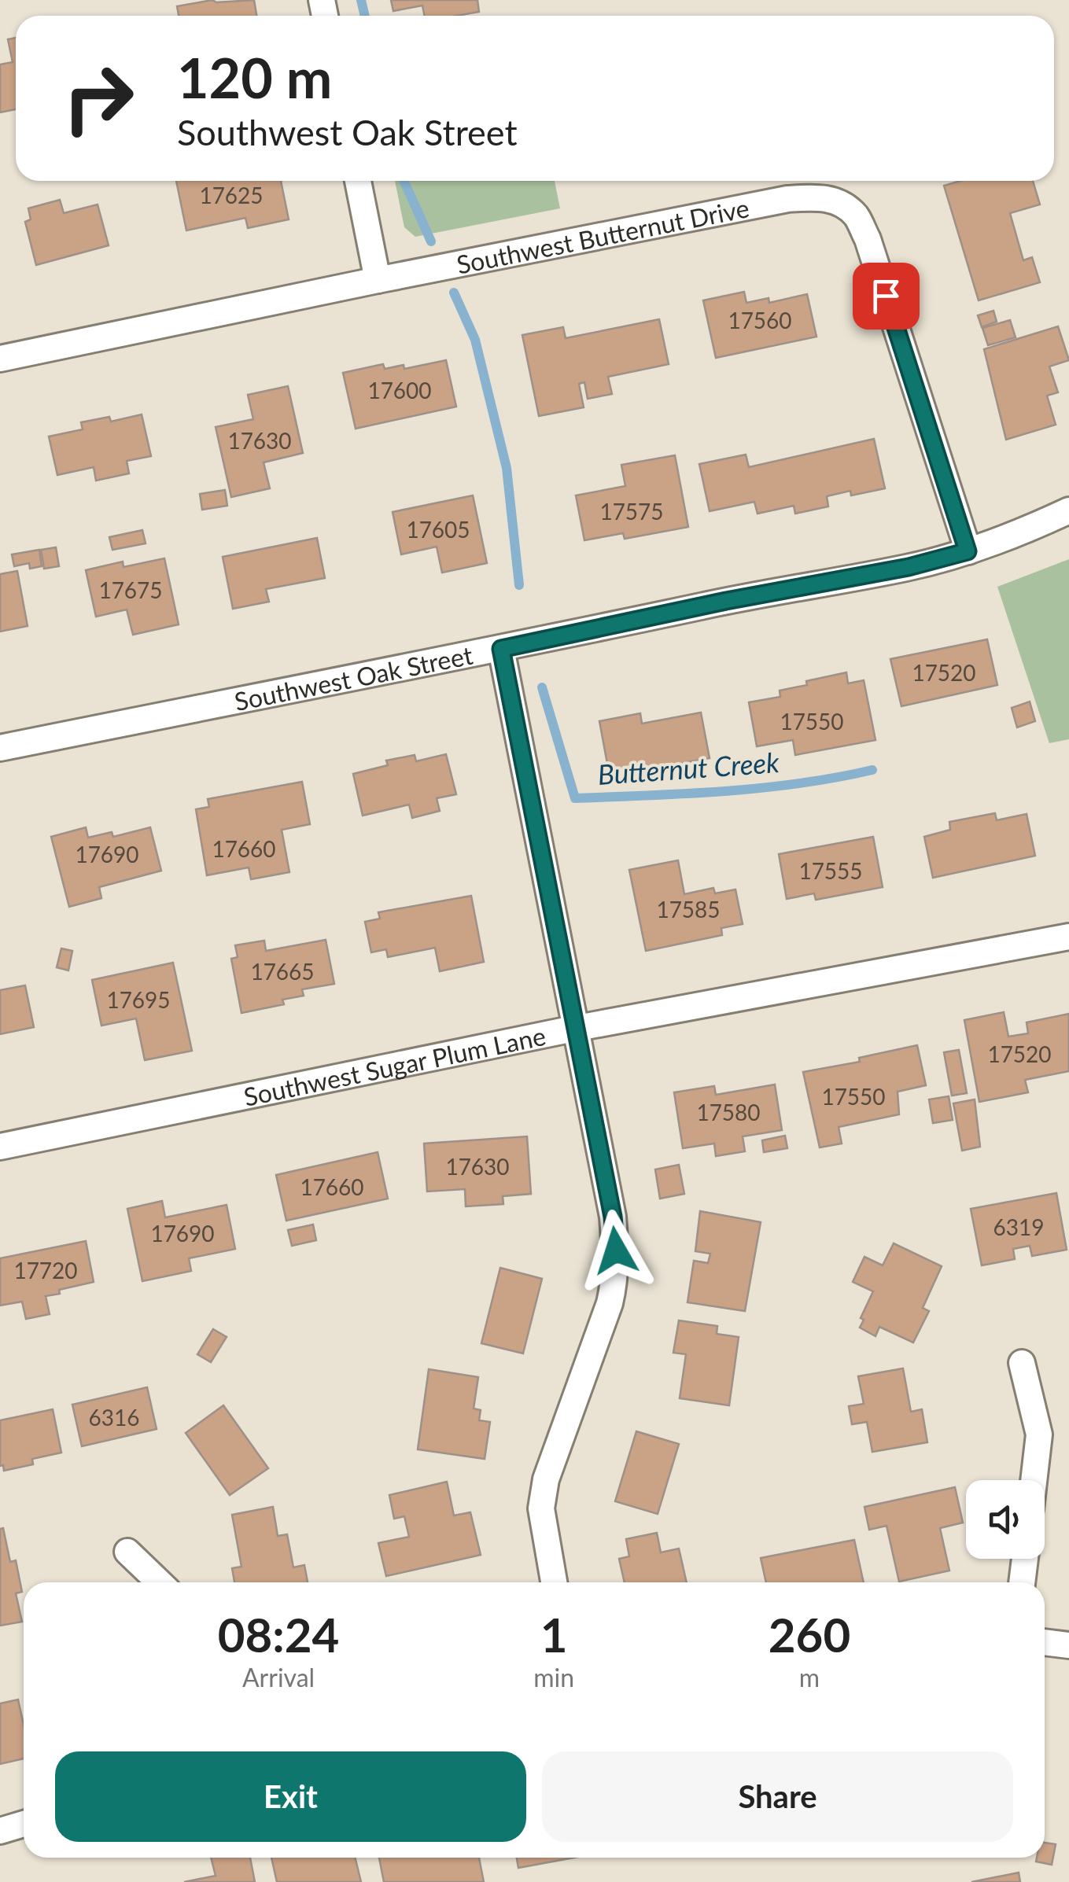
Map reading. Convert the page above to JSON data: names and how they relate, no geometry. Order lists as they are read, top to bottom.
{
  "streets": {
    "street": ["Southwest Butternut Drive", "Southwest Oak Street", "Southwest Sugar Plum Lane"]
  },
  "crossings": [
    ["Southwest Butternut Drive", "Southwest Oak Street"]
  ],
  "water": ["Butternut Creek"],
  "house_numbers": [
    "17625",
    "17560",
    "17600",
    "17630",
    "17575",
    "17605",
    "17675",
    "17520",
    "17550",
    "17660",
    "17690",
    "17555",
    "17585",
    "17665",
    "17695",
    "17520",
    "17550",
    "17580",
    "17630",
    "17660",
    "6319",
    "17690",
    "17720",
    "6316"
  ],
  "page": {
    "turn": ["120 m", "Southwest Oak Street"],
    "eta": [
      "08:24",
      "Arrival",
      "1",
      "min",
      "260",
      "m"
    ],
    "buttons": ["Exit", "Share"]
  }
}
